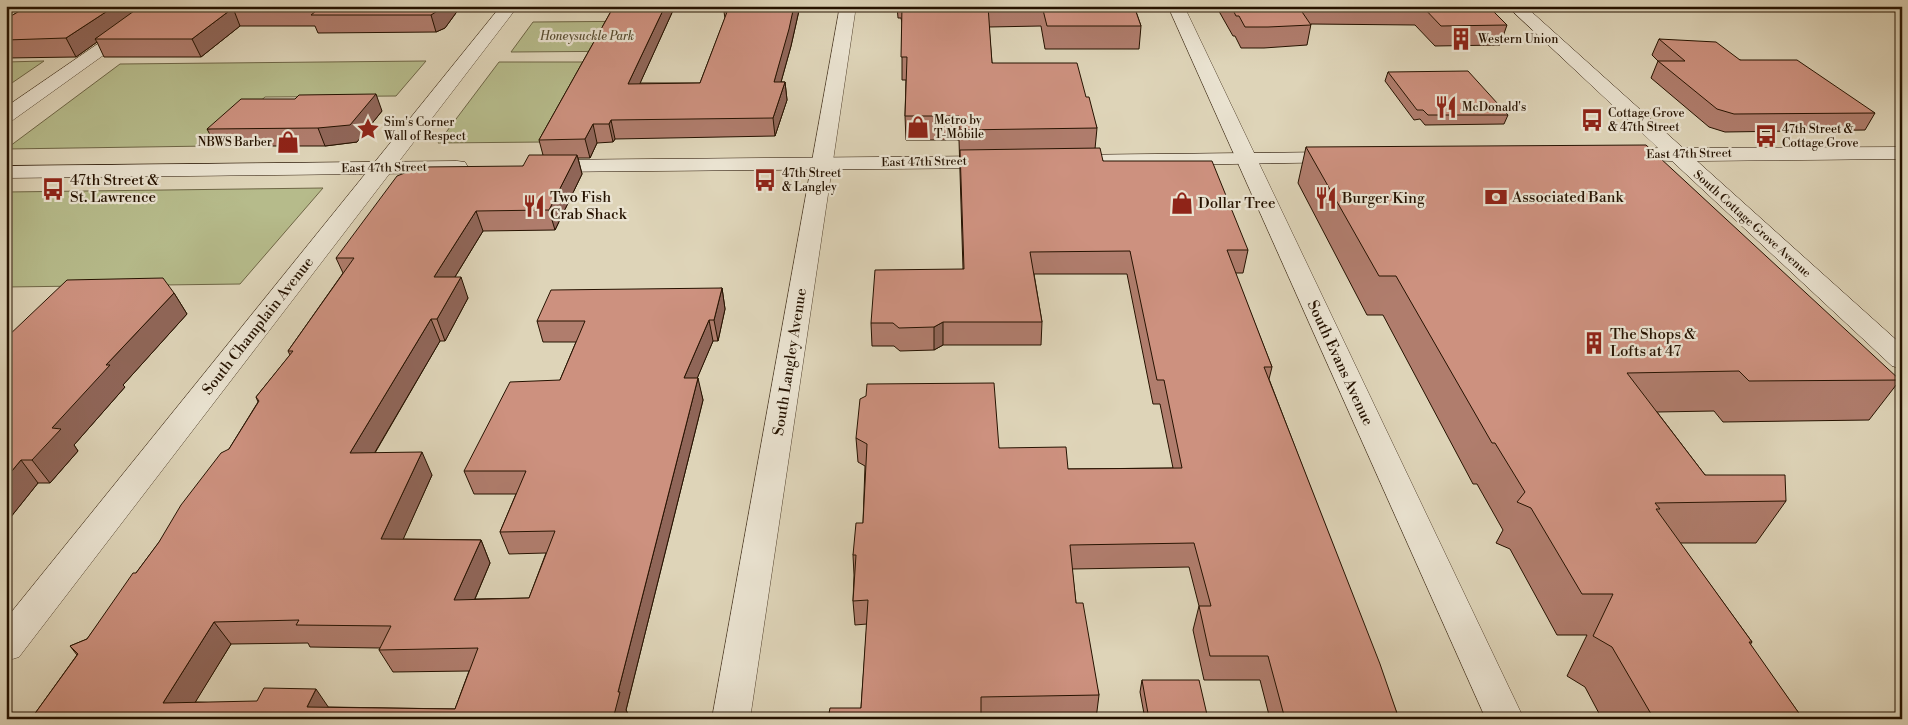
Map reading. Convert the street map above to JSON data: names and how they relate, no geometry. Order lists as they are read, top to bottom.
{
  "streets": {
    "street": [
      "East 47th Street",
      "South Cottage Grove Avenue",
      "South Champlain Avenue",
      "South Langley Avenue",
      "South Evans Avenue"
    ]
  },
  "crossings": [
    ["East 47th Street", "South Cottage Grove Avenue"],
    ["East 47th Street", "South Champlain Avenue"],
    ["East 47th Street", "South Langley Avenue"]
  ],
  "parks": ["Honeysuckle Park"],
  "places": {
    "building": ["Western Union", "The Shops & Lofts at 47"],
    "restaurant": ["McDonald's", "Burger King", "Two Fish Crab Shack"],
    "bus stop": [
      "Cottage Grove & 47th Street",
      "47th Street & Cottage Grove",
      "47th Street & Langley",
      "47th Street & St. Lawrence"
    ],
    "shop": ["Metro by T-Mobile", "NBWS Barber", "Dollar Tree"],
    "place": ["Sim's Corner Wall of Respect"],
    "bank": ["Associated Bank"]
  }
}
